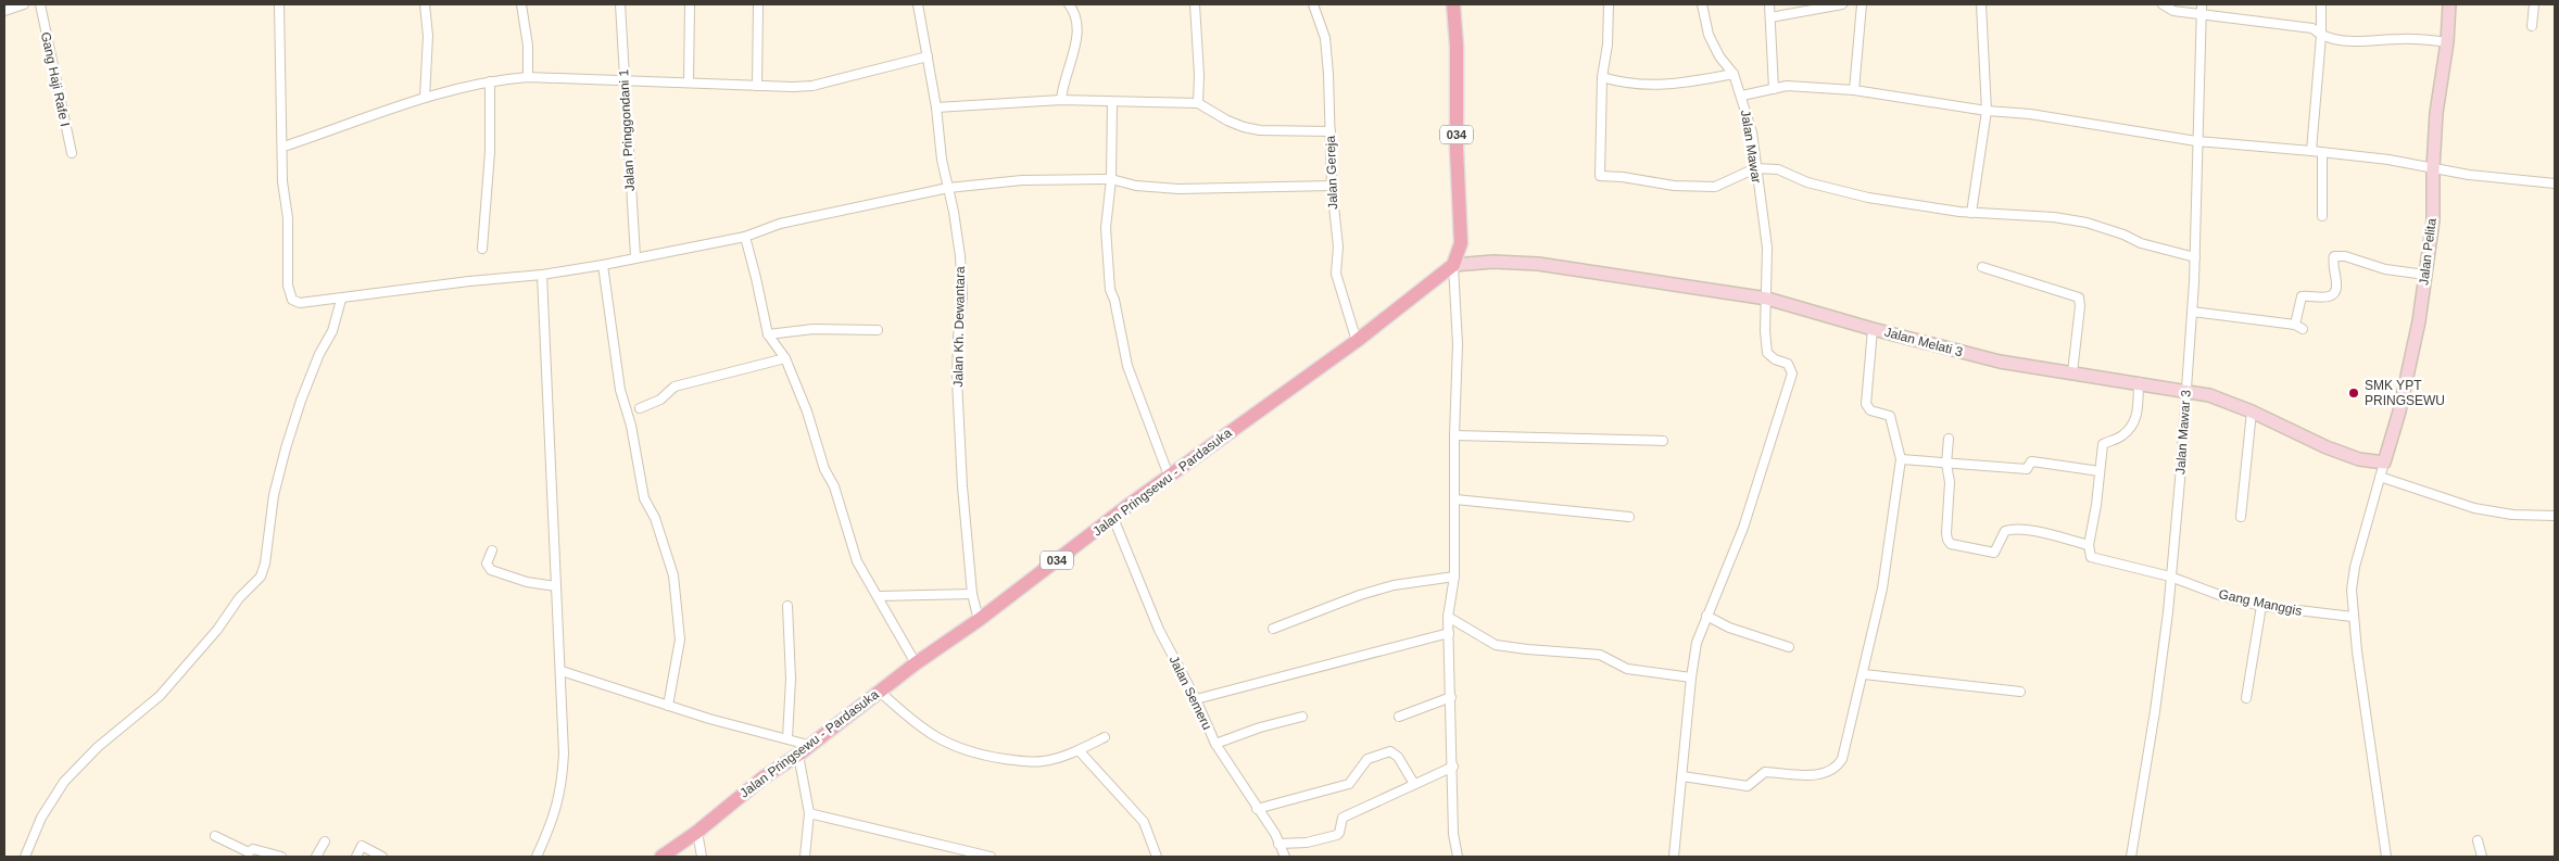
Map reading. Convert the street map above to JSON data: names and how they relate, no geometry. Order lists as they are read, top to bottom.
{
  "streets": {
    "main road": ["034", "Jalan Pringsewu - Pardasuka"],
    "street": [
      "Gang Haji Rafe I",
      "Jalan Pringgondani 1",
      "Jalan Mawar",
      "Jalan Gereja",
      "Jalan Pelita",
      "Jalan Kh. Dewantara",
      "Jalan Melati 3",
      "Jalan Mawar 3",
      "Gang Manggis",
      "Jalan Semeru"
    ]
  },
  "crossings": [
    ["034", "Jalan Melati 3"],
    ["034", "Jalan Pringsewu - Pardasuka"],
    ["Jalan Mawar", "Jalan Melati 3"],
    ["Jalan Gereja", "Jalan Pringsewu - Pardasuka"],
    ["Jalan Pelita", "Jalan Melati 3"],
    ["Jalan Kh. Dewantara", "Jalan Pringsewu - Pardasuka"],
    ["Jalan Melati 3", "Jalan Mawar 3"],
    ["Jalan Melati 3", "Jalan Pringsewu - Pardasuka"],
    ["Jalan Mawar 3", "Gang Manggis"],
    ["Jalan Pringsewu - Pardasuka", "Jalan Semeru"]
  ],
  "places": ["SMK YPT PRINGSEWU"]
}
